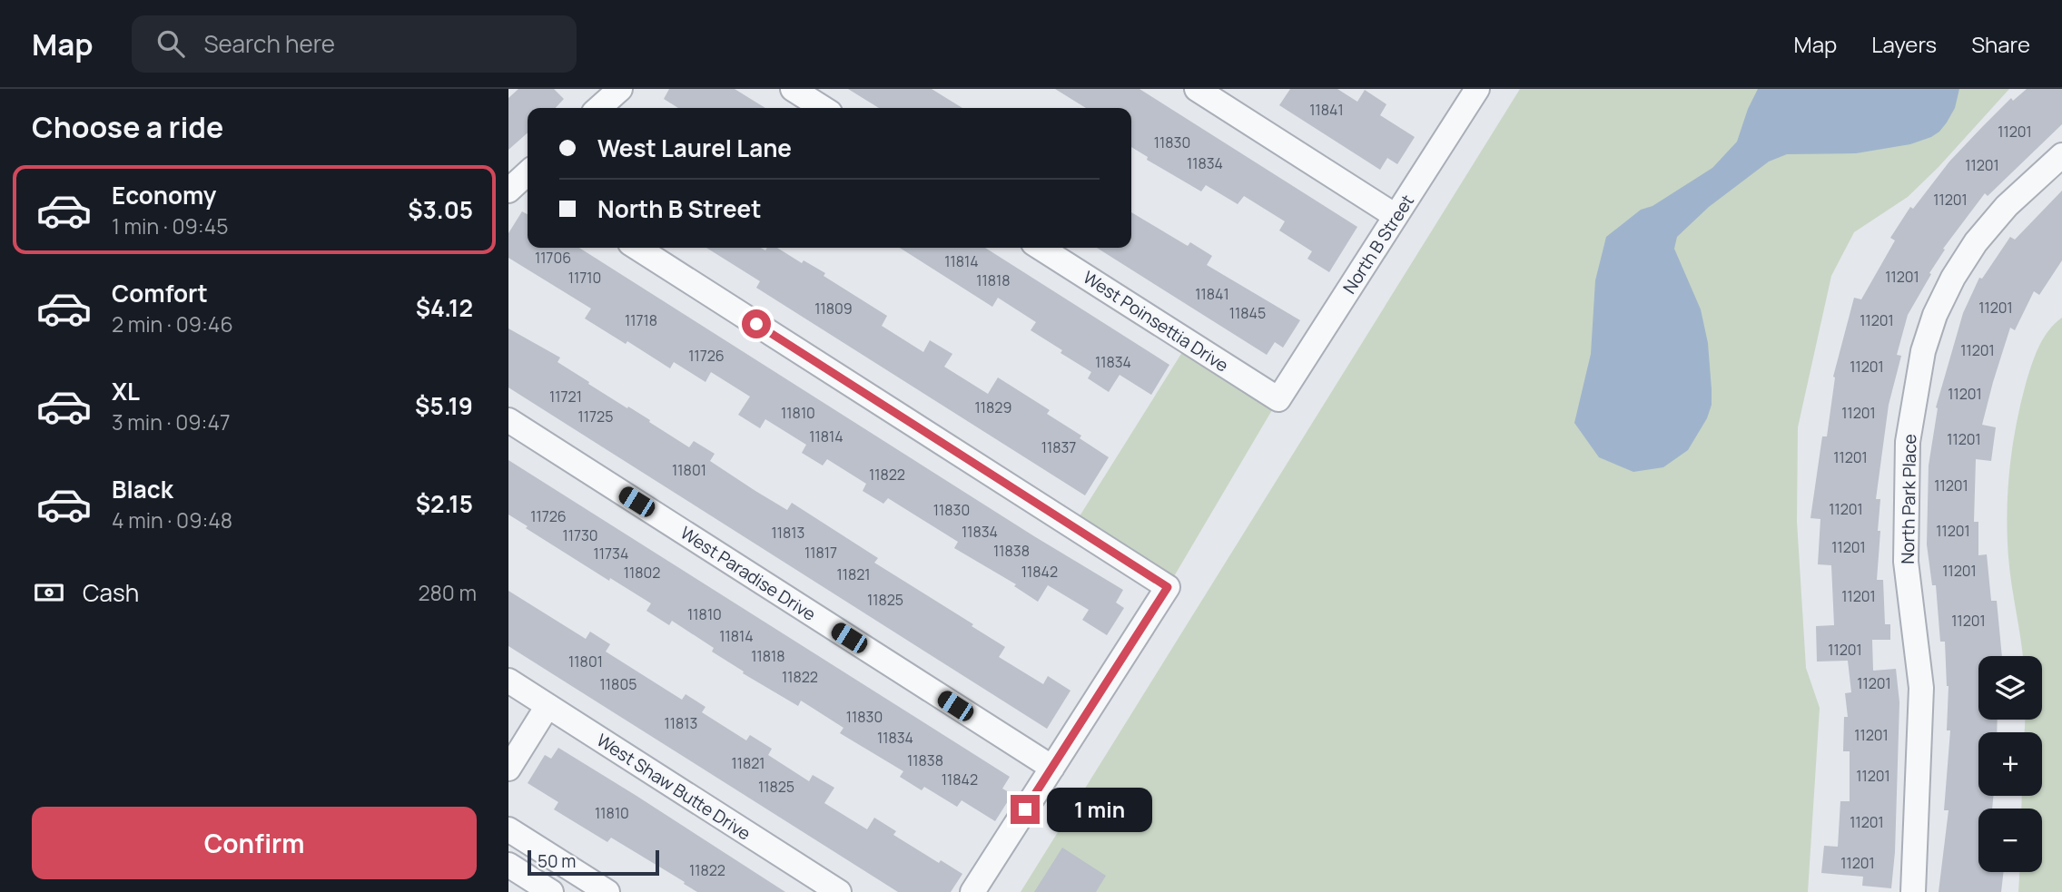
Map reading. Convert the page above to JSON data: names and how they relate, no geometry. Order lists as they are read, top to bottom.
{
  "streets": {
    "street": [
      "North B Street",
      "West Poinsettia Drive",
      "North Park Place",
      "West Paradise Drive",
      "West Shaw Butte Drive"
    ]
  },
  "crossings": [
    ["North B Street", "West Poinsettia Drive"]
  ],
  "house_numbers": [
    "11841",
    "11201",
    "11830",
    "11834",
    "11201",
    "11201",
    "11706",
    "11814",
    "11201",
    "11710",
    "11818",
    "11841",
    "11201",
    "11809",
    "11845",
    "11718",
    "11201",
    "11201",
    "11726",
    "11834",
    "11201",
    "11201",
    "11721",
    "11829",
    "11810",
    "11201",
    "11725",
    "11814",
    "11201",
    "11837",
    "11201",
    "11801",
    "11822",
    "11201",
    "11201",
    "11830",
    "11726",
    "11201",
    "11834",
    "11813",
    "11730",
    "11201",
    "11838",
    "11817",
    "11734",
    "11201",
    "11842",
    "11802",
    "11821",
    "11201",
    "11825",
    "11810",
    "11201",
    "11814",
    "11201",
    "11818",
    "11801",
    "11822",
    "11201",
    "11805",
    "11830",
    "11813",
    "11201",
    "11834",
    "11838",
    "11821",
    "11201",
    "11842",
    "11825",
    "11810",
    "11201",
    "11201",
    "11822"
  ],
  "scale_bar": "50 m",
  "page": {
    "header": "Map",
    "search": "Search here",
    "nav": ["Map", "Layers", "Share"],
    "heading": "Choose a ride",
    "banner": ["West Laurel Lane", "North B Street"],
    "list": [
      {
        "name": "Economy",
        "note": "1 min · 09:45",
        "value": "$3.05"
      },
      {
        "name": "Comfort",
        "note": "2 min · 09:46",
        "value": "$4.12"
      },
      {
        "name": "XL",
        "note": "3 min · 09:47",
        "value": "$5.19"
      },
      {
        "name": "Black",
        "note": "4 min · 09:48",
        "value": "$2.15"
      }
    ],
    "pay": ["Cash", "280 m"],
    "map_buttons": ["+", "−"],
    "bubble": "1 min",
    "buttons": "Confirm",
    "scale": "50 m"
  }
}
